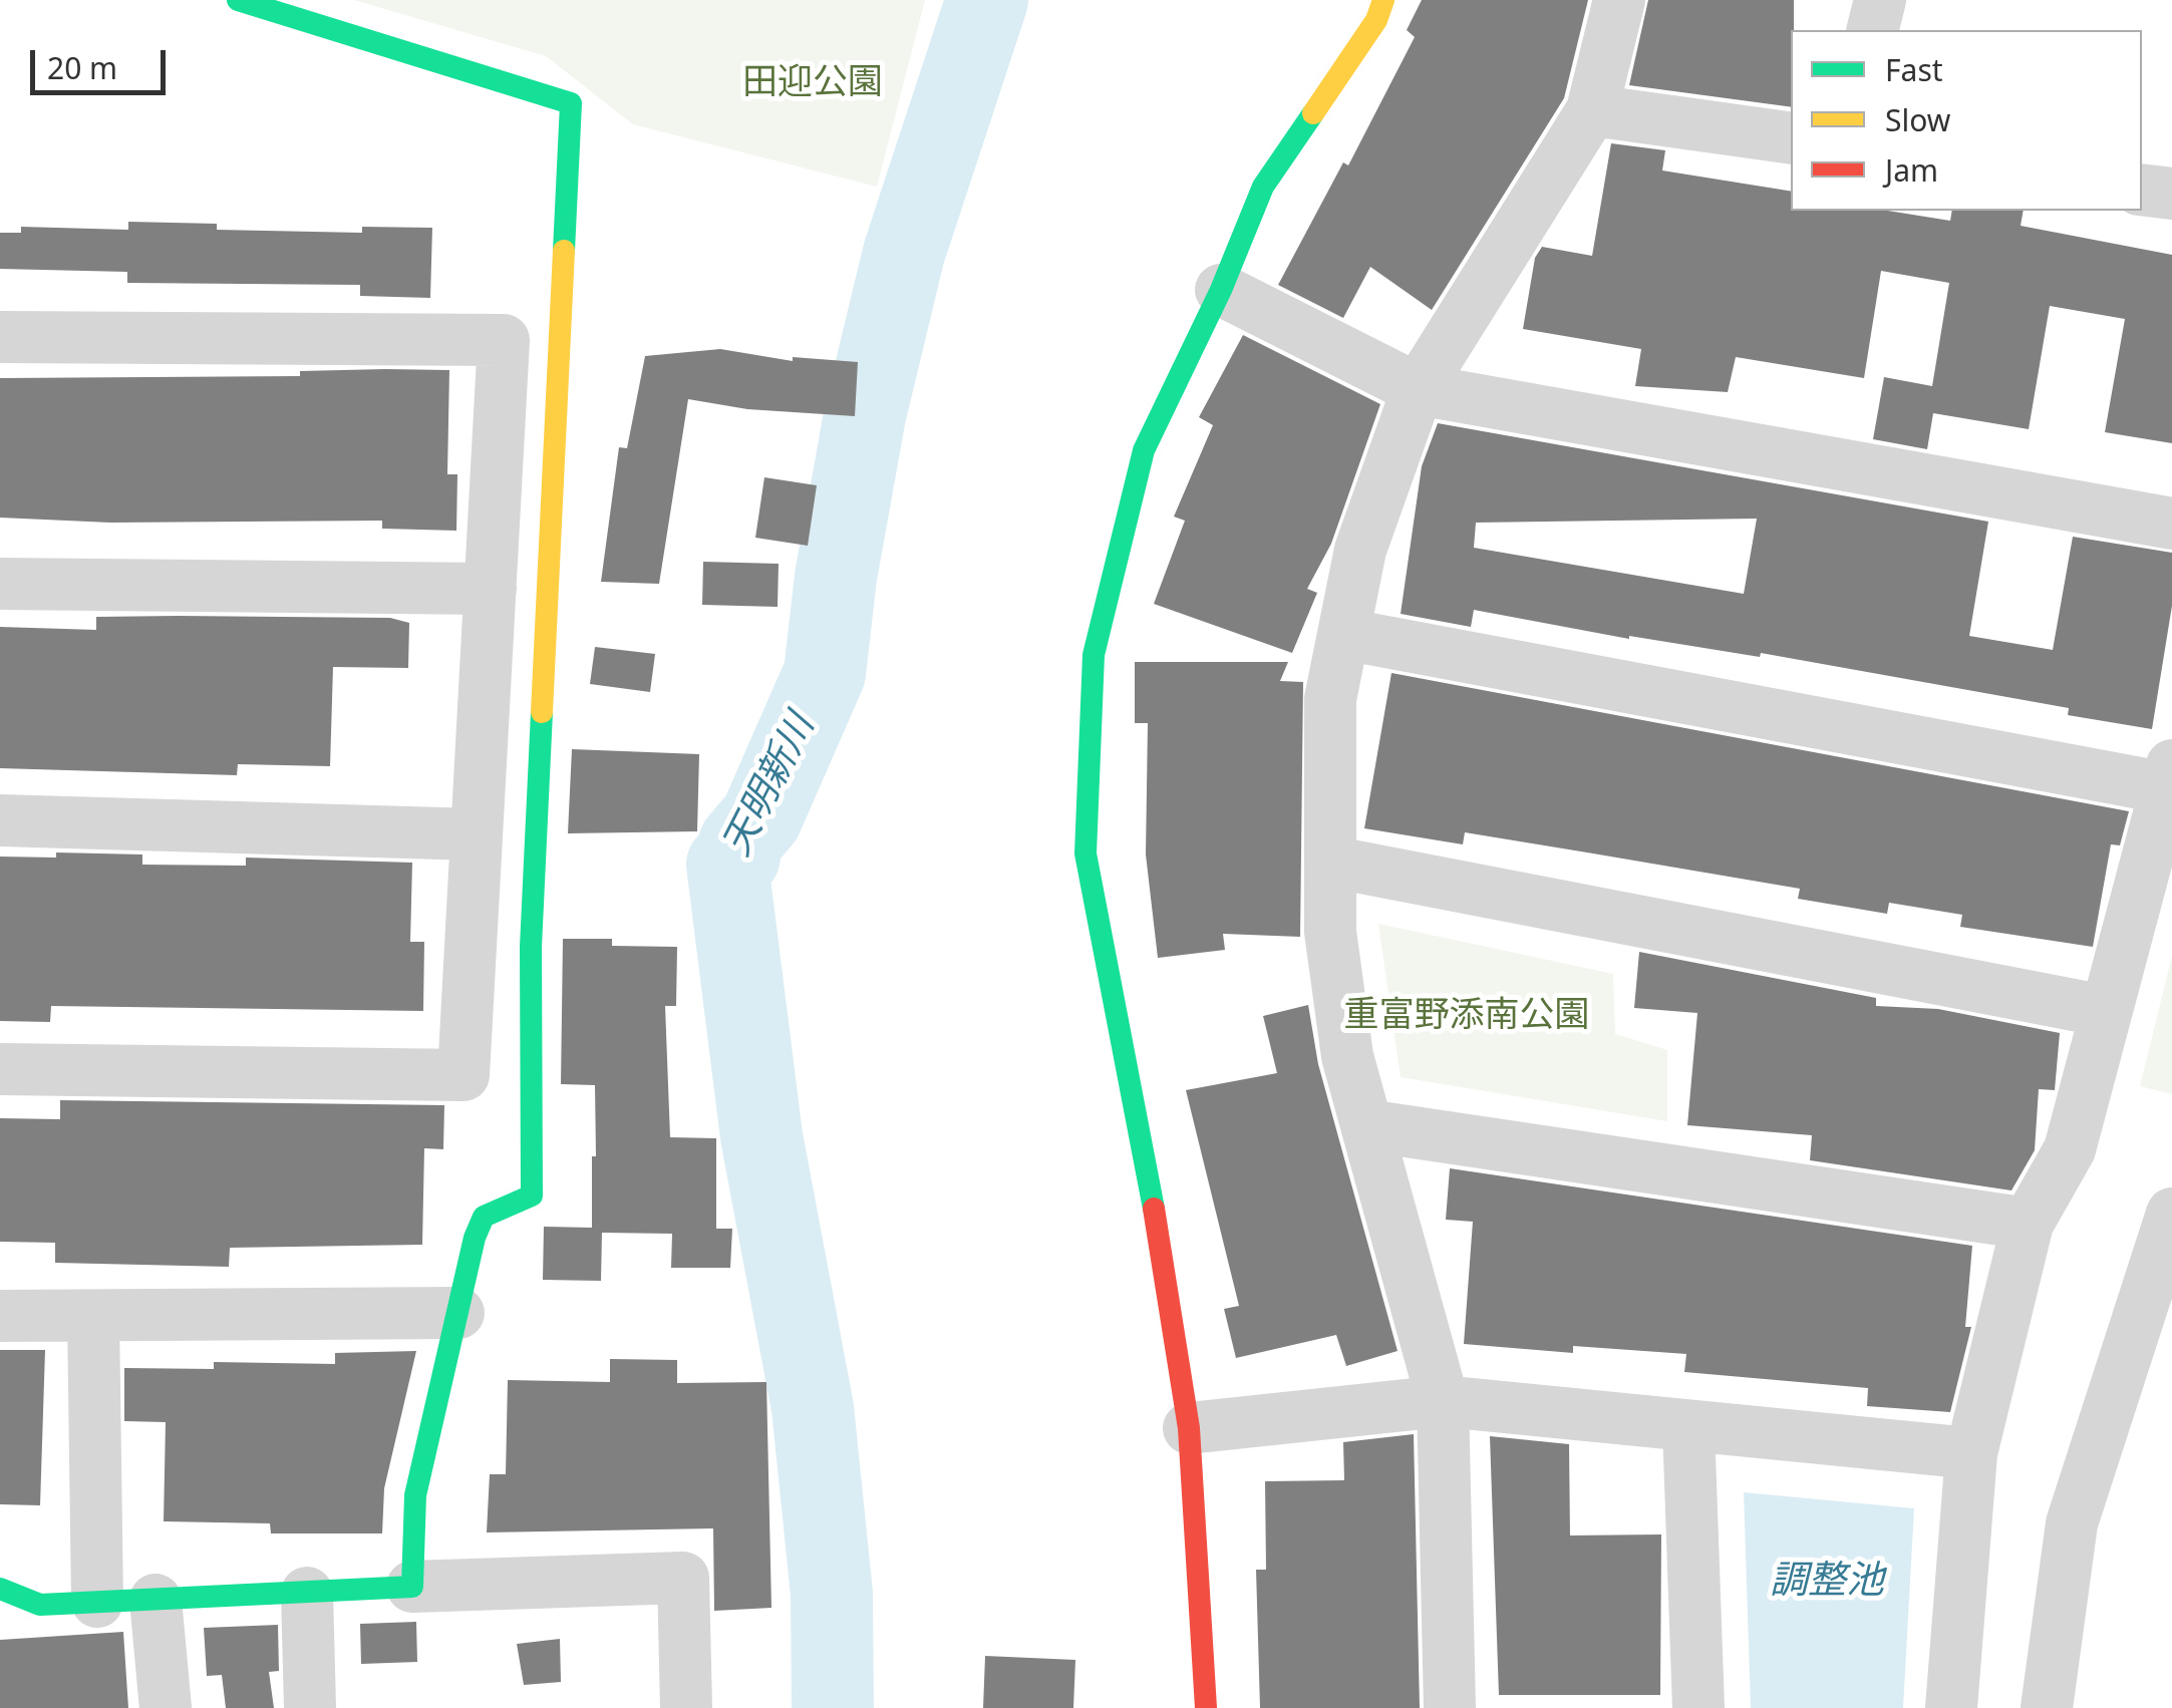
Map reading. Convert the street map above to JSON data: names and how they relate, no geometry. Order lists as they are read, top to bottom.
{
  "water": ["天明新川", "調整池"],
  "parks": ["田迎公園", "重富野添南公園"],
  "legend": ["Fast", "Slow", "Jam"],
  "scale_bar": "20 m"
}
